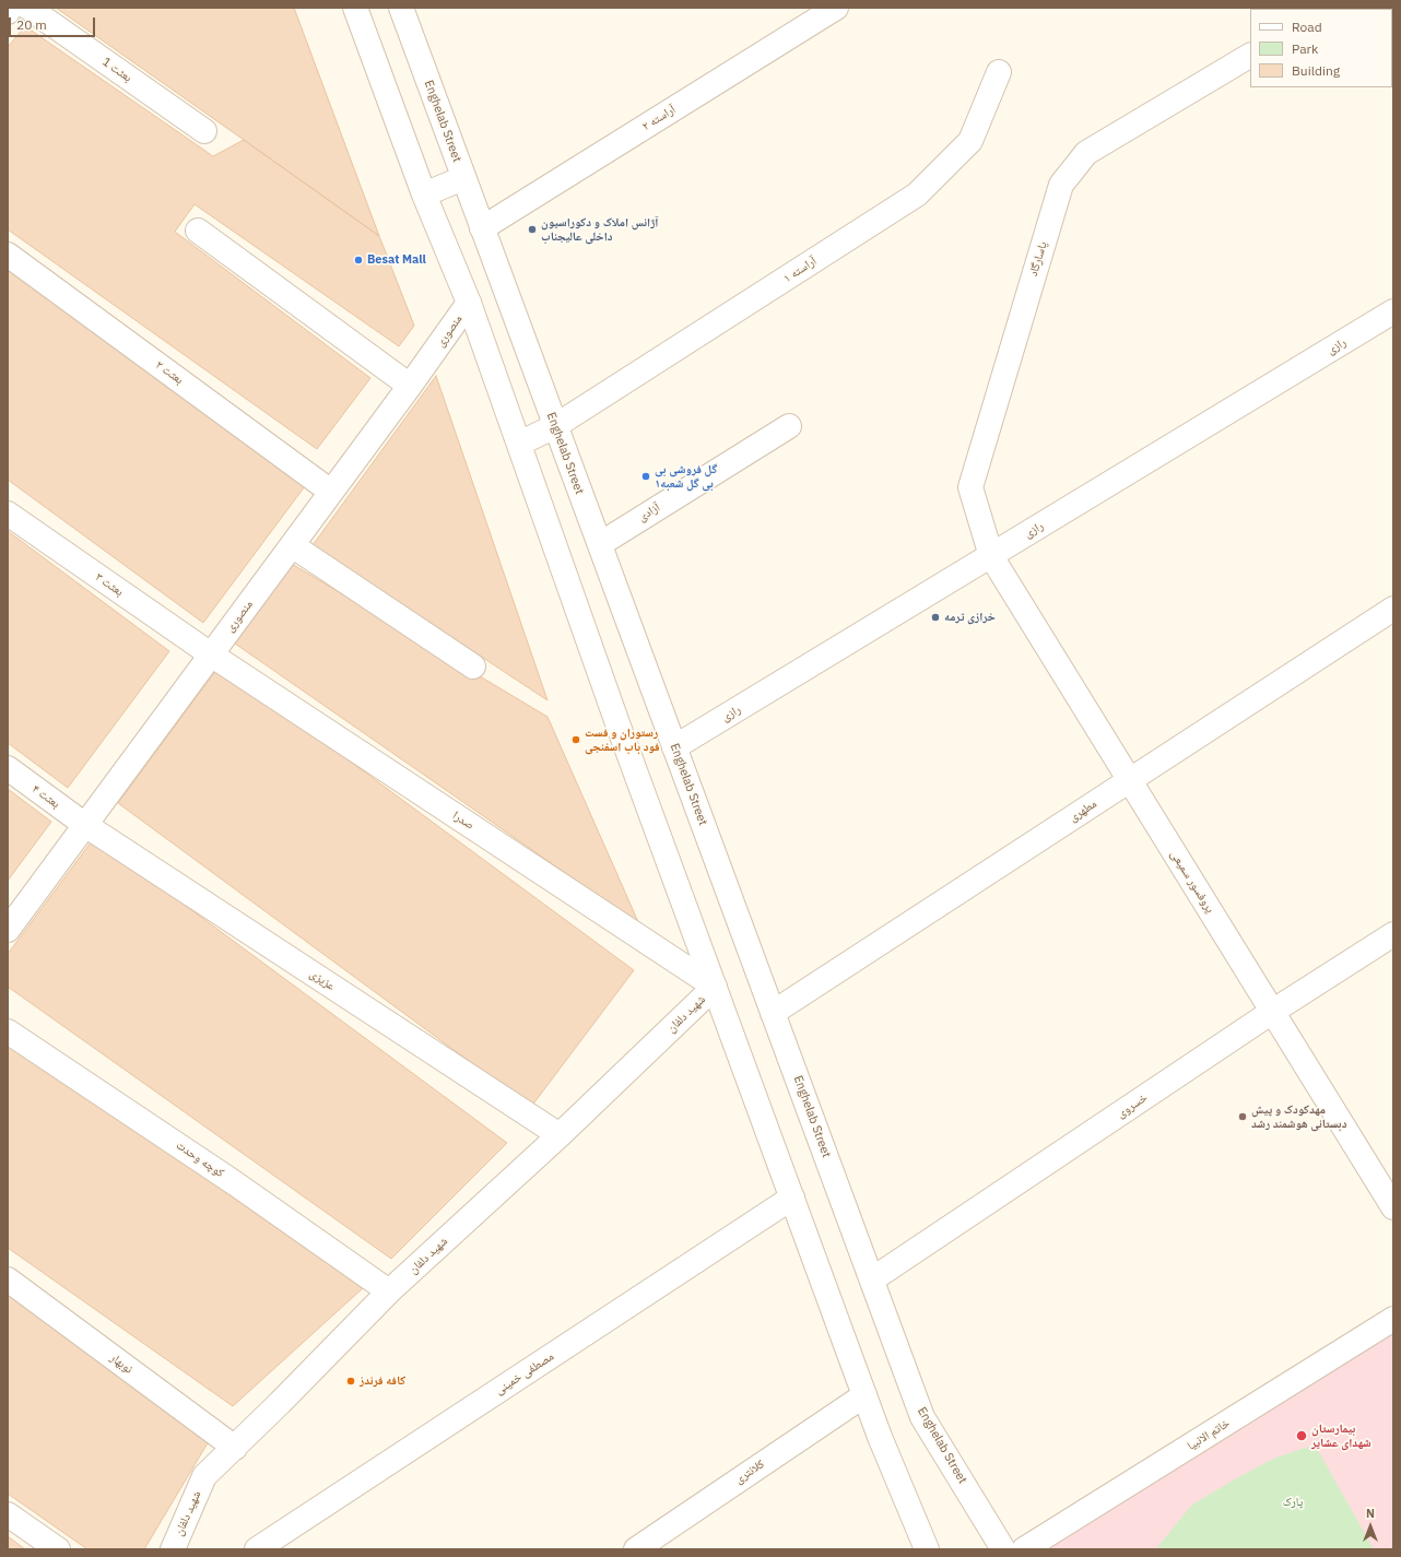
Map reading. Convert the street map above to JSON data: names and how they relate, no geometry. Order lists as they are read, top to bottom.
{
  "streets": {
    "street": [
      "بعثت 1",
      "آراسته ۲",
      "Enghelab Street",
      "پاسارگاد",
      "آراسته ۱",
      "منصوری",
      "رازی",
      "بعثت ۲",
      "آزادی",
      "بعثت ۳",
      "بعثت ۴",
      "مطهری",
      "صدرا",
      "پروفسور سمیعی",
      "عزیزی",
      "شهید دلفان",
      "خسروی",
      "کوچه وحدت",
      "نوبهار",
      "مصطفی خمینی",
      "خاتم الانبیا",
      "کلانتری"
    ]
  },
  "crossings": [
    ["آراسته ۲", "Enghelab Street"],
    ["Enghelab Street", "آراسته ۱"],
    ["Enghelab Street", "رازی"],
    ["Enghelab Street", "آزادی"],
    ["Enghelab Street", "مطهری"],
    ["Enghelab Street", "خسروی"],
    ["پاسارگاد", "رازی"],
    ["پاسارگاد", "پروفسور سمیعی"],
    ["منصوری", "بعثت ۲"],
    ["منصوری", "بعثت ۳"],
    ["منصوری", "بعثت ۴"],
    ["منصوری", "صدرا"],
    ["منصوری", "عزیزی"],
    ["رازی", "پروفسور سمیعی"],
    ["بعثت ۳", "صدرا"],
    ["بعثت ۴", "عزیزی"],
    ["مطهری", "پروفسور سمیعی"],
    ["صدرا", "شهید دلفان"],
    ["پروفسور سمیعی", "خسروی"],
    ["عزیزی", "شهید دلفان"],
    ["شهید دلفان", "کوچه وحدت"],
    ["شهید دلفان", "نوبهار"]
  ],
  "parks": ["پارک"],
  "places": [
    "آژانس املاک و دکوراسیون داخلی عالیجناب",
    "Besat Mall",
    "گل فروشی بی بی گل شعبه۱",
    "خرازی ترمه",
    "رستوران و فست فود باب اسفنجی",
    "مهدکودک و پیش دبستانی هوشمند رشد",
    "کافه فرندز",
    "بیمارستان شهدای عشایر"
  ],
  "legend": ["Road", "Park", "Building"],
  "scale_bar": "20 m",
  "north": "top"
}
